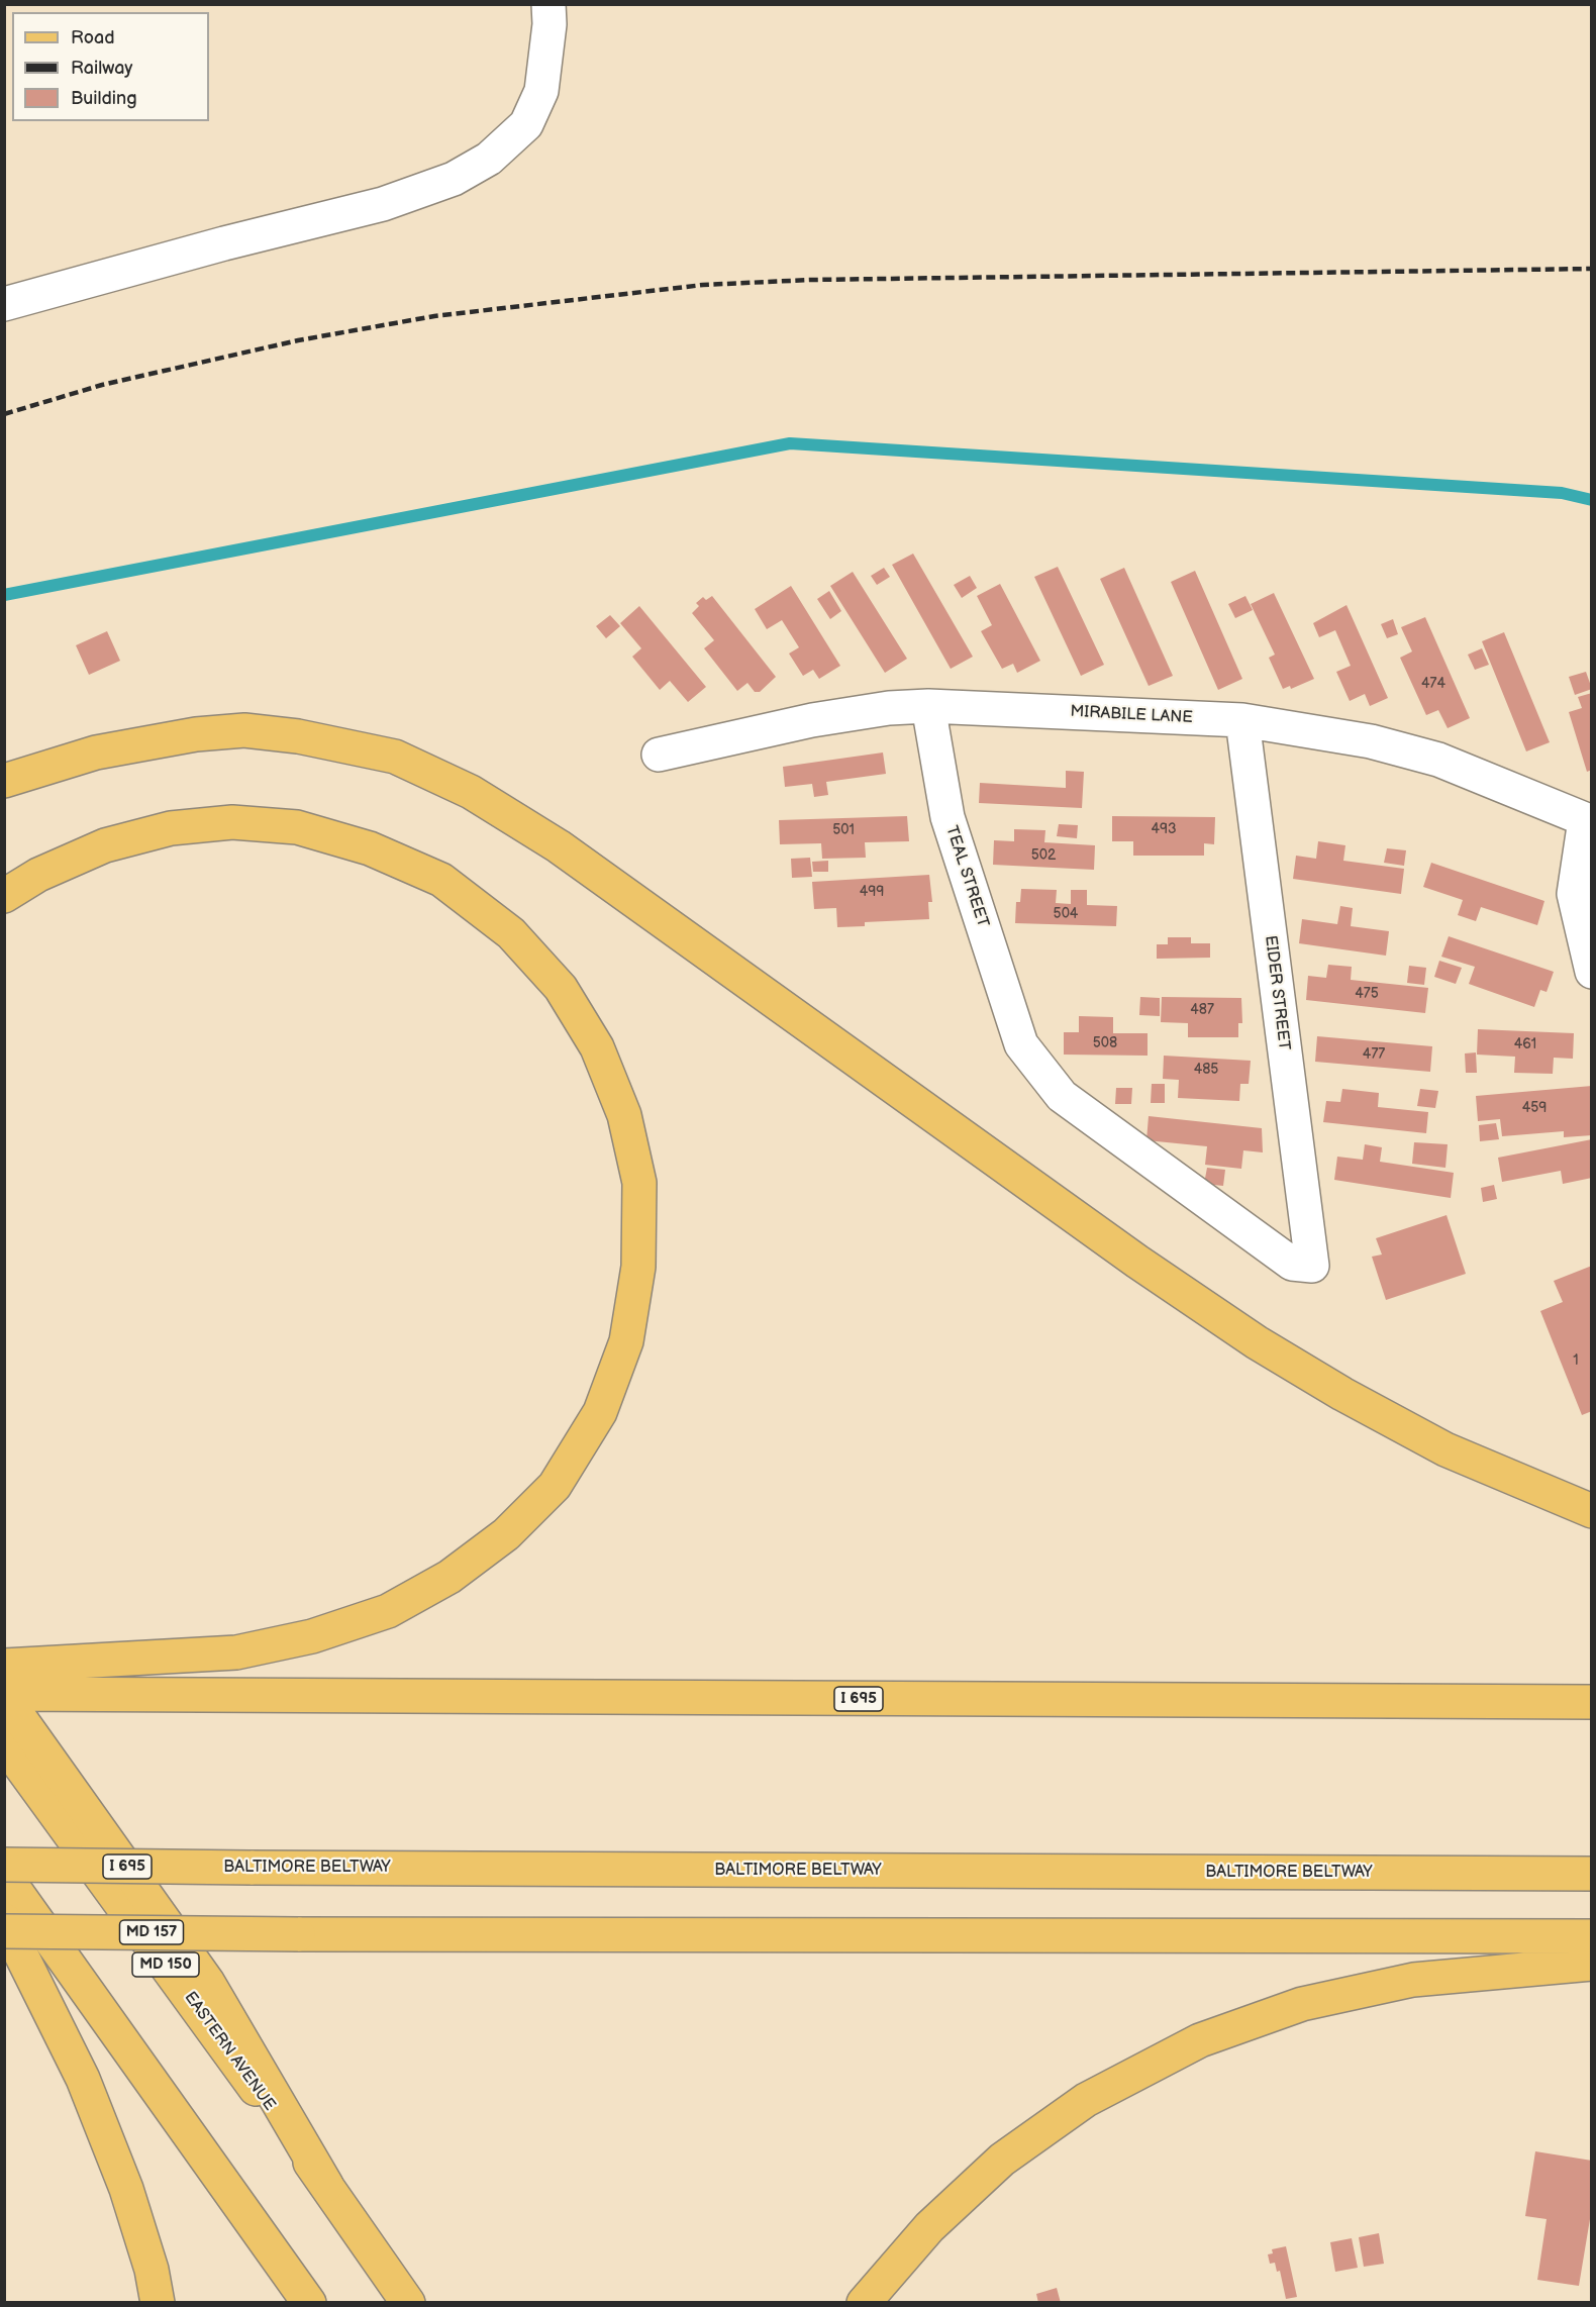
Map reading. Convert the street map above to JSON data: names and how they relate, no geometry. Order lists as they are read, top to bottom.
{
  "streets": {
    "main road": [
      "I 695",
      "BALTIMORE BELTWAY",
      "MD 157",
      "MD 150",
      "EASTERN AVENUE"
    ],
    "street": ["MIRABILE LANE", "TEAL STREET", "EIDER STREET"]
  },
  "crossings": [
    ["MIRABILE LANE", "TEAL STREET"],
    ["MIRABILE LANE", "EIDER STREET"],
    ["TEAL STREET", "EIDER STREET"]
  ],
  "house_numbers": [
    "474",
    "493",
    "501",
    "502",
    "499",
    "504",
    "475",
    "487",
    "508",
    "461",
    "477",
    "485",
    "459",
    "1"
  ],
  "legend": ["Road", "Railway", "Building"]
}
